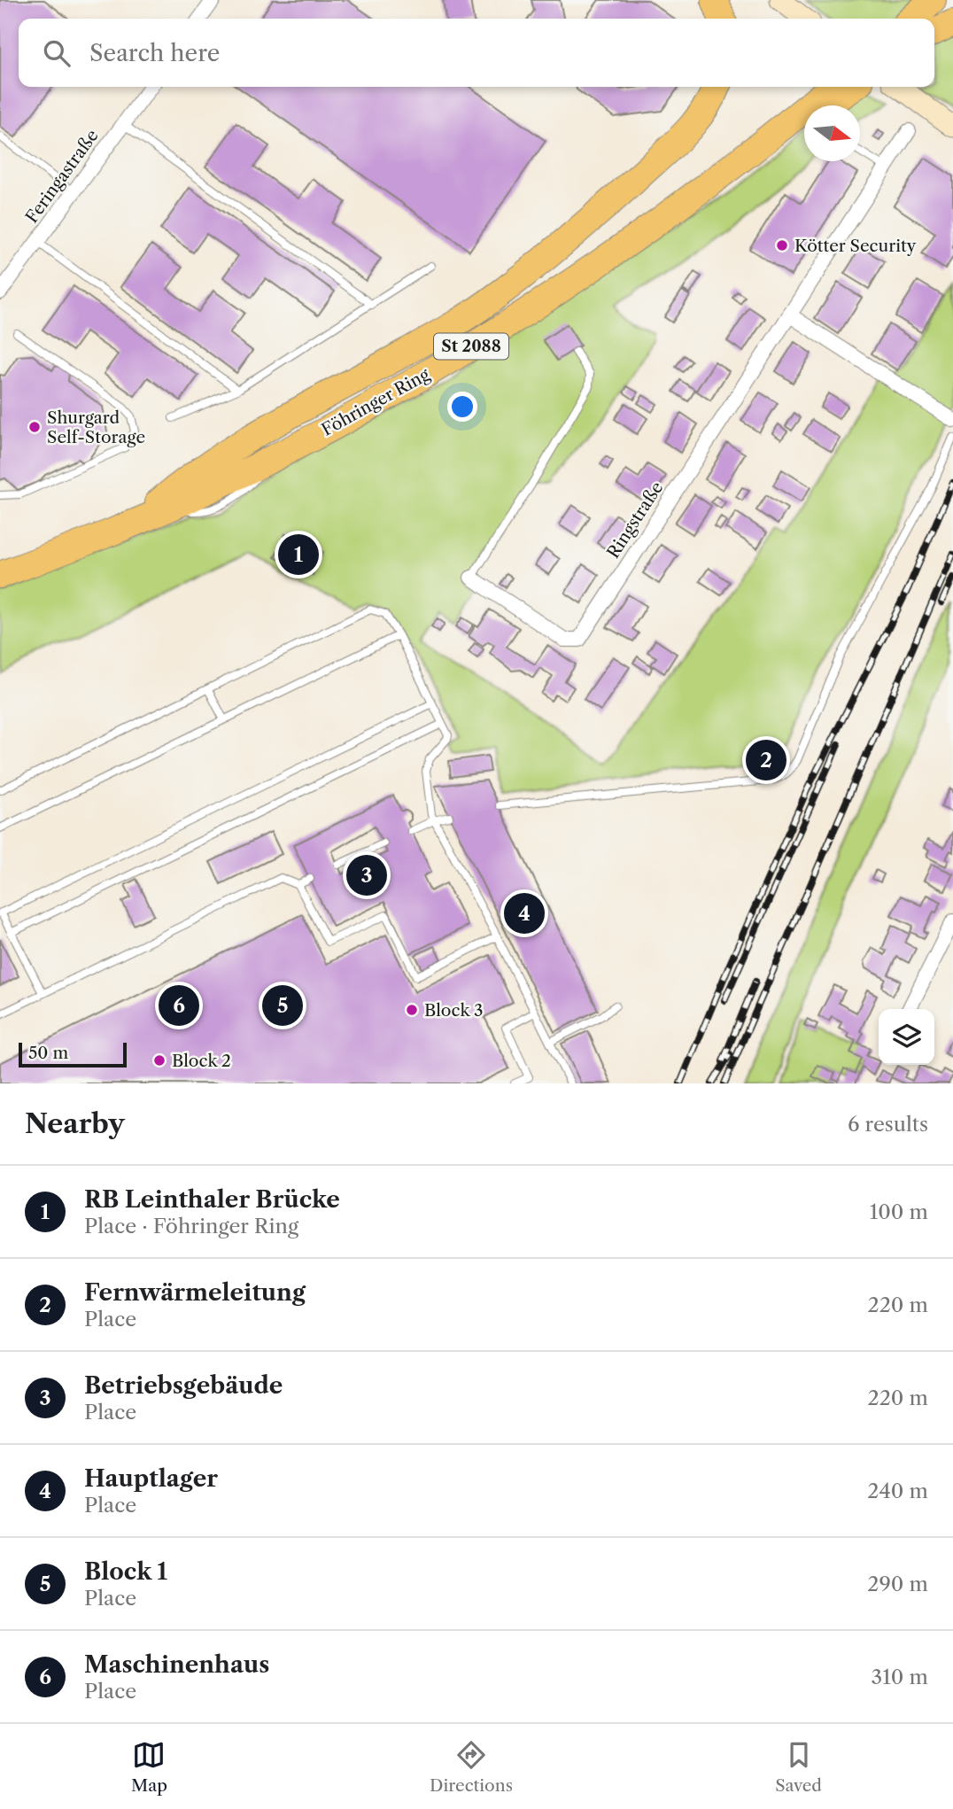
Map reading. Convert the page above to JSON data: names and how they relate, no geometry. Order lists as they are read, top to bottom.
{
  "streets": {
    "highway": ["St 2088", "Föhringer Ring"],
    "street": ["Feringastraße", "Ringstraße"]
  },
  "places": [
    "Kötter Security",
    "Shurgard Self-Storage",
    "Block 3",
    "Block 2"
  ],
  "scale_bar": "50 m",
  "north": "right",
  "page": {
    "search": "Search here",
    "pins": [
      "1",
      "2",
      "3",
      "4",
      "5",
      "6"
    ],
    "scale": "50 m",
    "heading": ["Nearby", "6 results"],
    "list": [
      {
        "mark": "1",
        "name": "RB Leinthaler Brücke",
        "note": "Place · Föhringer Ring",
        "value": "100 m"
      },
      {
        "mark": "2",
        "name": "Fernwärmeleitung",
        "note": "Place",
        "value": "220 m"
      },
      {
        "mark": "3",
        "name": "Betriebsgebäude",
        "note": "Place",
        "value": "220 m"
      },
      {
        "mark": "4",
        "name": "Hauptlager",
        "note": "Place",
        "value": "240 m"
      },
      {
        "mark": "5",
        "name": "Block 1",
        "note": "Place",
        "value": "290 m"
      },
      {
        "mark": "6",
        "name": "Maschinenhaus",
        "note": "Place",
        "value": "310 m"
      }
    ],
    "nav": ["Map", "Directions", "Saved"]
  }
}
